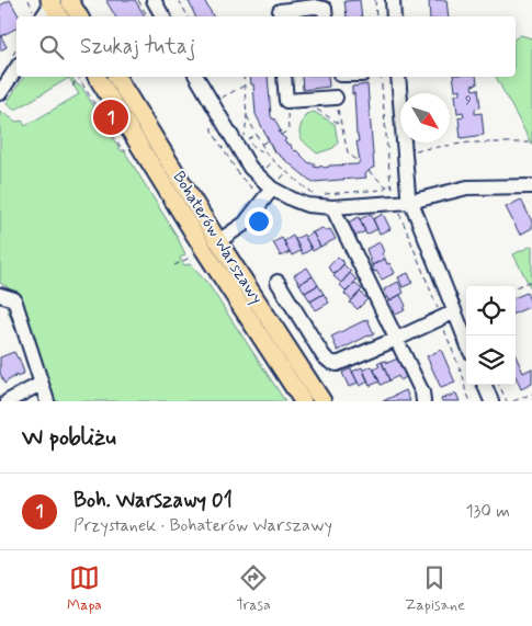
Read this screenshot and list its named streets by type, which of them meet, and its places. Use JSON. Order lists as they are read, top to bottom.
{
  "streets": {
    "main road": ["Bohaterów Warszawy"]
  },
  "house_numbers": ["9"],
  "north": "bottom right",
  "page": {
    "search": "Szukaj tutaj",
    "pins": "1",
    "heading": "W pobliżu",
    "list": [
      {
        "mark": "1",
        "name": "Boh. Warszawy 01",
        "note": "Przystanek · Bohaterów Warszawy",
        "value": "130 m"
      }
    ],
    "nav": ["Mapa", "Trasa", "Zapisane"]
  }
}
